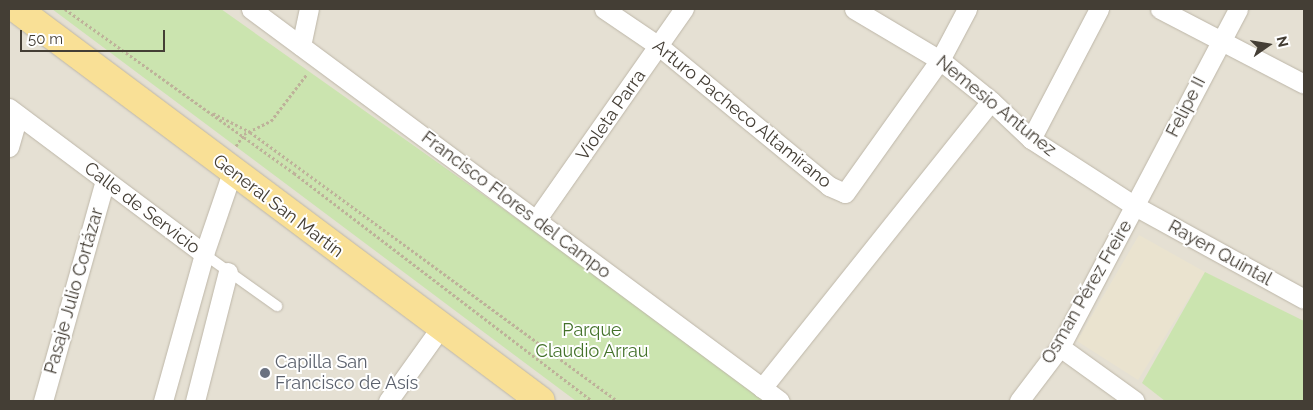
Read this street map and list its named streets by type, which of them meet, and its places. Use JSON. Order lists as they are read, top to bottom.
{
  "streets": {
    "main road": ["General San Martín"],
    "street": [
      "Nemesio Antunez",
      "Felipe II",
      "Arturo Pacheco Altamirano",
      "Violeta Parra",
      "Francisco Flores del Campo",
      "Calle de Servicio",
      "Rayen Quintal",
      "Pasaje Julio Cortázar",
      "Osman Pérez Freire"
    ]
  },
  "crossings": [
    ["Nemesio Antunez", "Felipe II"],
    ["Nemesio Antunez", "Arturo Pacheco Altamirano"],
    ["Nemesio Antunez", "Rayen Quintal"],
    ["Nemesio Antunez", "Osman Pérez Freire"],
    ["Felipe II", "Rayen Quintal"],
    ["Felipe II", "Osman Pérez Freire"],
    ["Arturo Pacheco Altamirano", "Violeta Parra"],
    ["Violeta Parra", "Francisco Flores del Campo"],
    ["Calle de Servicio", "Pasaje Julio Cortázar"],
    ["Rayen Quintal", "Osman Pérez Freire"]
  ],
  "parks": ["Parque Claudio Arrau"],
  "places": ["Capilla San Francisco de Asís"],
  "scale_bar": "50 m",
  "north": "right"
}
